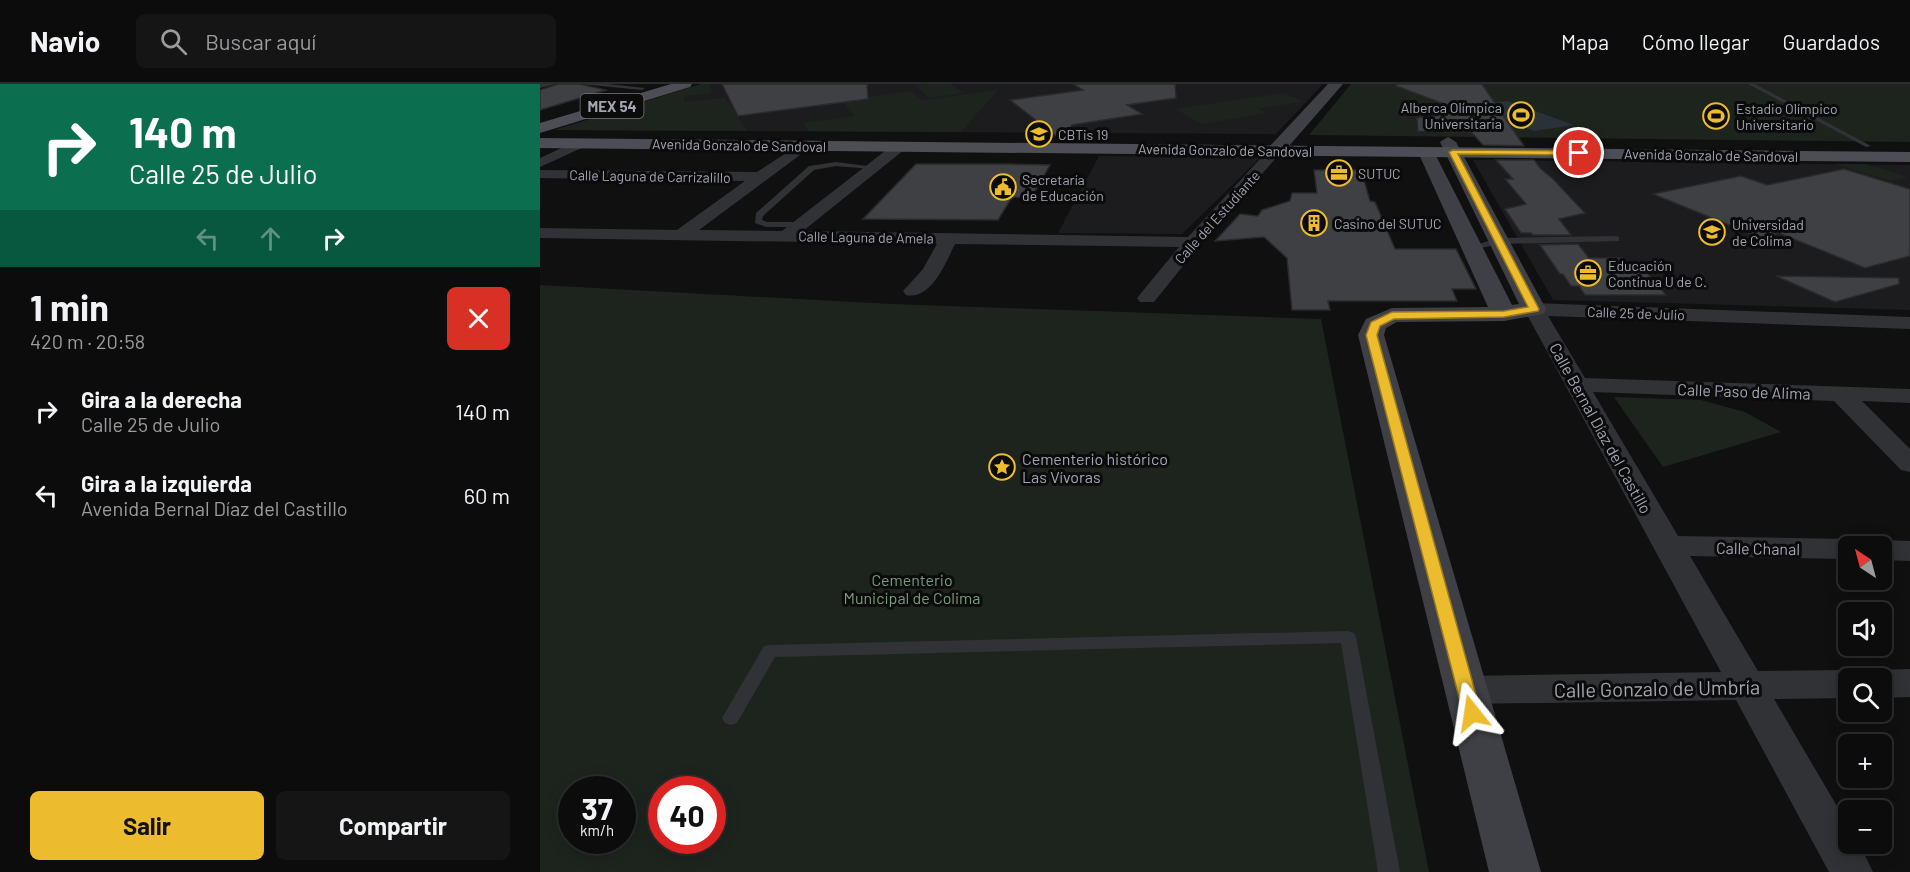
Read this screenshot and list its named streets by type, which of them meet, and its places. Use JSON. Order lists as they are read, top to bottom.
{
  "streets": {
    "main road": ["MEX 54", "Avenida Gonzalo de Sandoval"],
    "street": [
      "Calle Laguna de Carrizalillo",
      "Calle del Estudiante",
      "Calle Laguna de Amela",
      "Calle 25 de Julio",
      "Calle Paso de Alima",
      "Calle Bernal Díaz del Castillo",
      "Calle Chanal",
      "Calle Gonzalo de Umbría"
    ]
  },
  "crossings": [
    ["Avenida Gonzalo de Sandoval", "Calle del Estudiante"],
    ["Calle del Estudiante", "Calle Laguna de Amela"],
    ["Calle 25 de Julio", "Calle Bernal Díaz del Castillo"],
    ["Calle 25 de Julio", "Calle Gonzalo de Umbría"],
    ["Calle Paso de Alima", "Calle Bernal Díaz del Castillo"],
    ["Calle Bernal Díaz del Castillo", "Calle Chanal"],
    ["Calle Bernal Díaz del Castillo", "Calle Gonzalo de Umbría"]
  ],
  "parks": ["Cementerio Municipal de Colima"],
  "places": {
    "sports": ["Alberca Olímpica Universitaria", "Estadio Olímpico Universitario"],
    "school or university": ["CBTis 19", "Universidad de Colima"],
    "office": ["SUTUC", "Educación Contínua U de C."],
    "public building": ["Secretaría de Educación"],
    "building": ["Casino del SUTUC"],
    "place": ["Cementerio histórico Las Vívoras"]
  },
  "north": "top left",
  "page": {
    "header": "Navio",
    "search": "Buscar aquí",
    "nav": ["Mapa", "Cómo llegar", "Guardados"],
    "turn": ["140 m", "Calle 25 de Julio"],
    "heading": ["1 min", "420 m · 20:58"],
    "list": [
      {
        "name": "Gira a la derecha",
        "note": "Calle 25 de Julio",
        "value": "140 m"
      },
      {
        "name": "Gira a la izquierda",
        "note": "Avenida Bernal Díaz del Castillo",
        "value": "60 m"
      }
    ],
    "map_buttons": ["+", "−"],
    "speed": "37 km/h",
    "limit": "40",
    "buttons": ["Salir", "Compartir"]
  }
}
